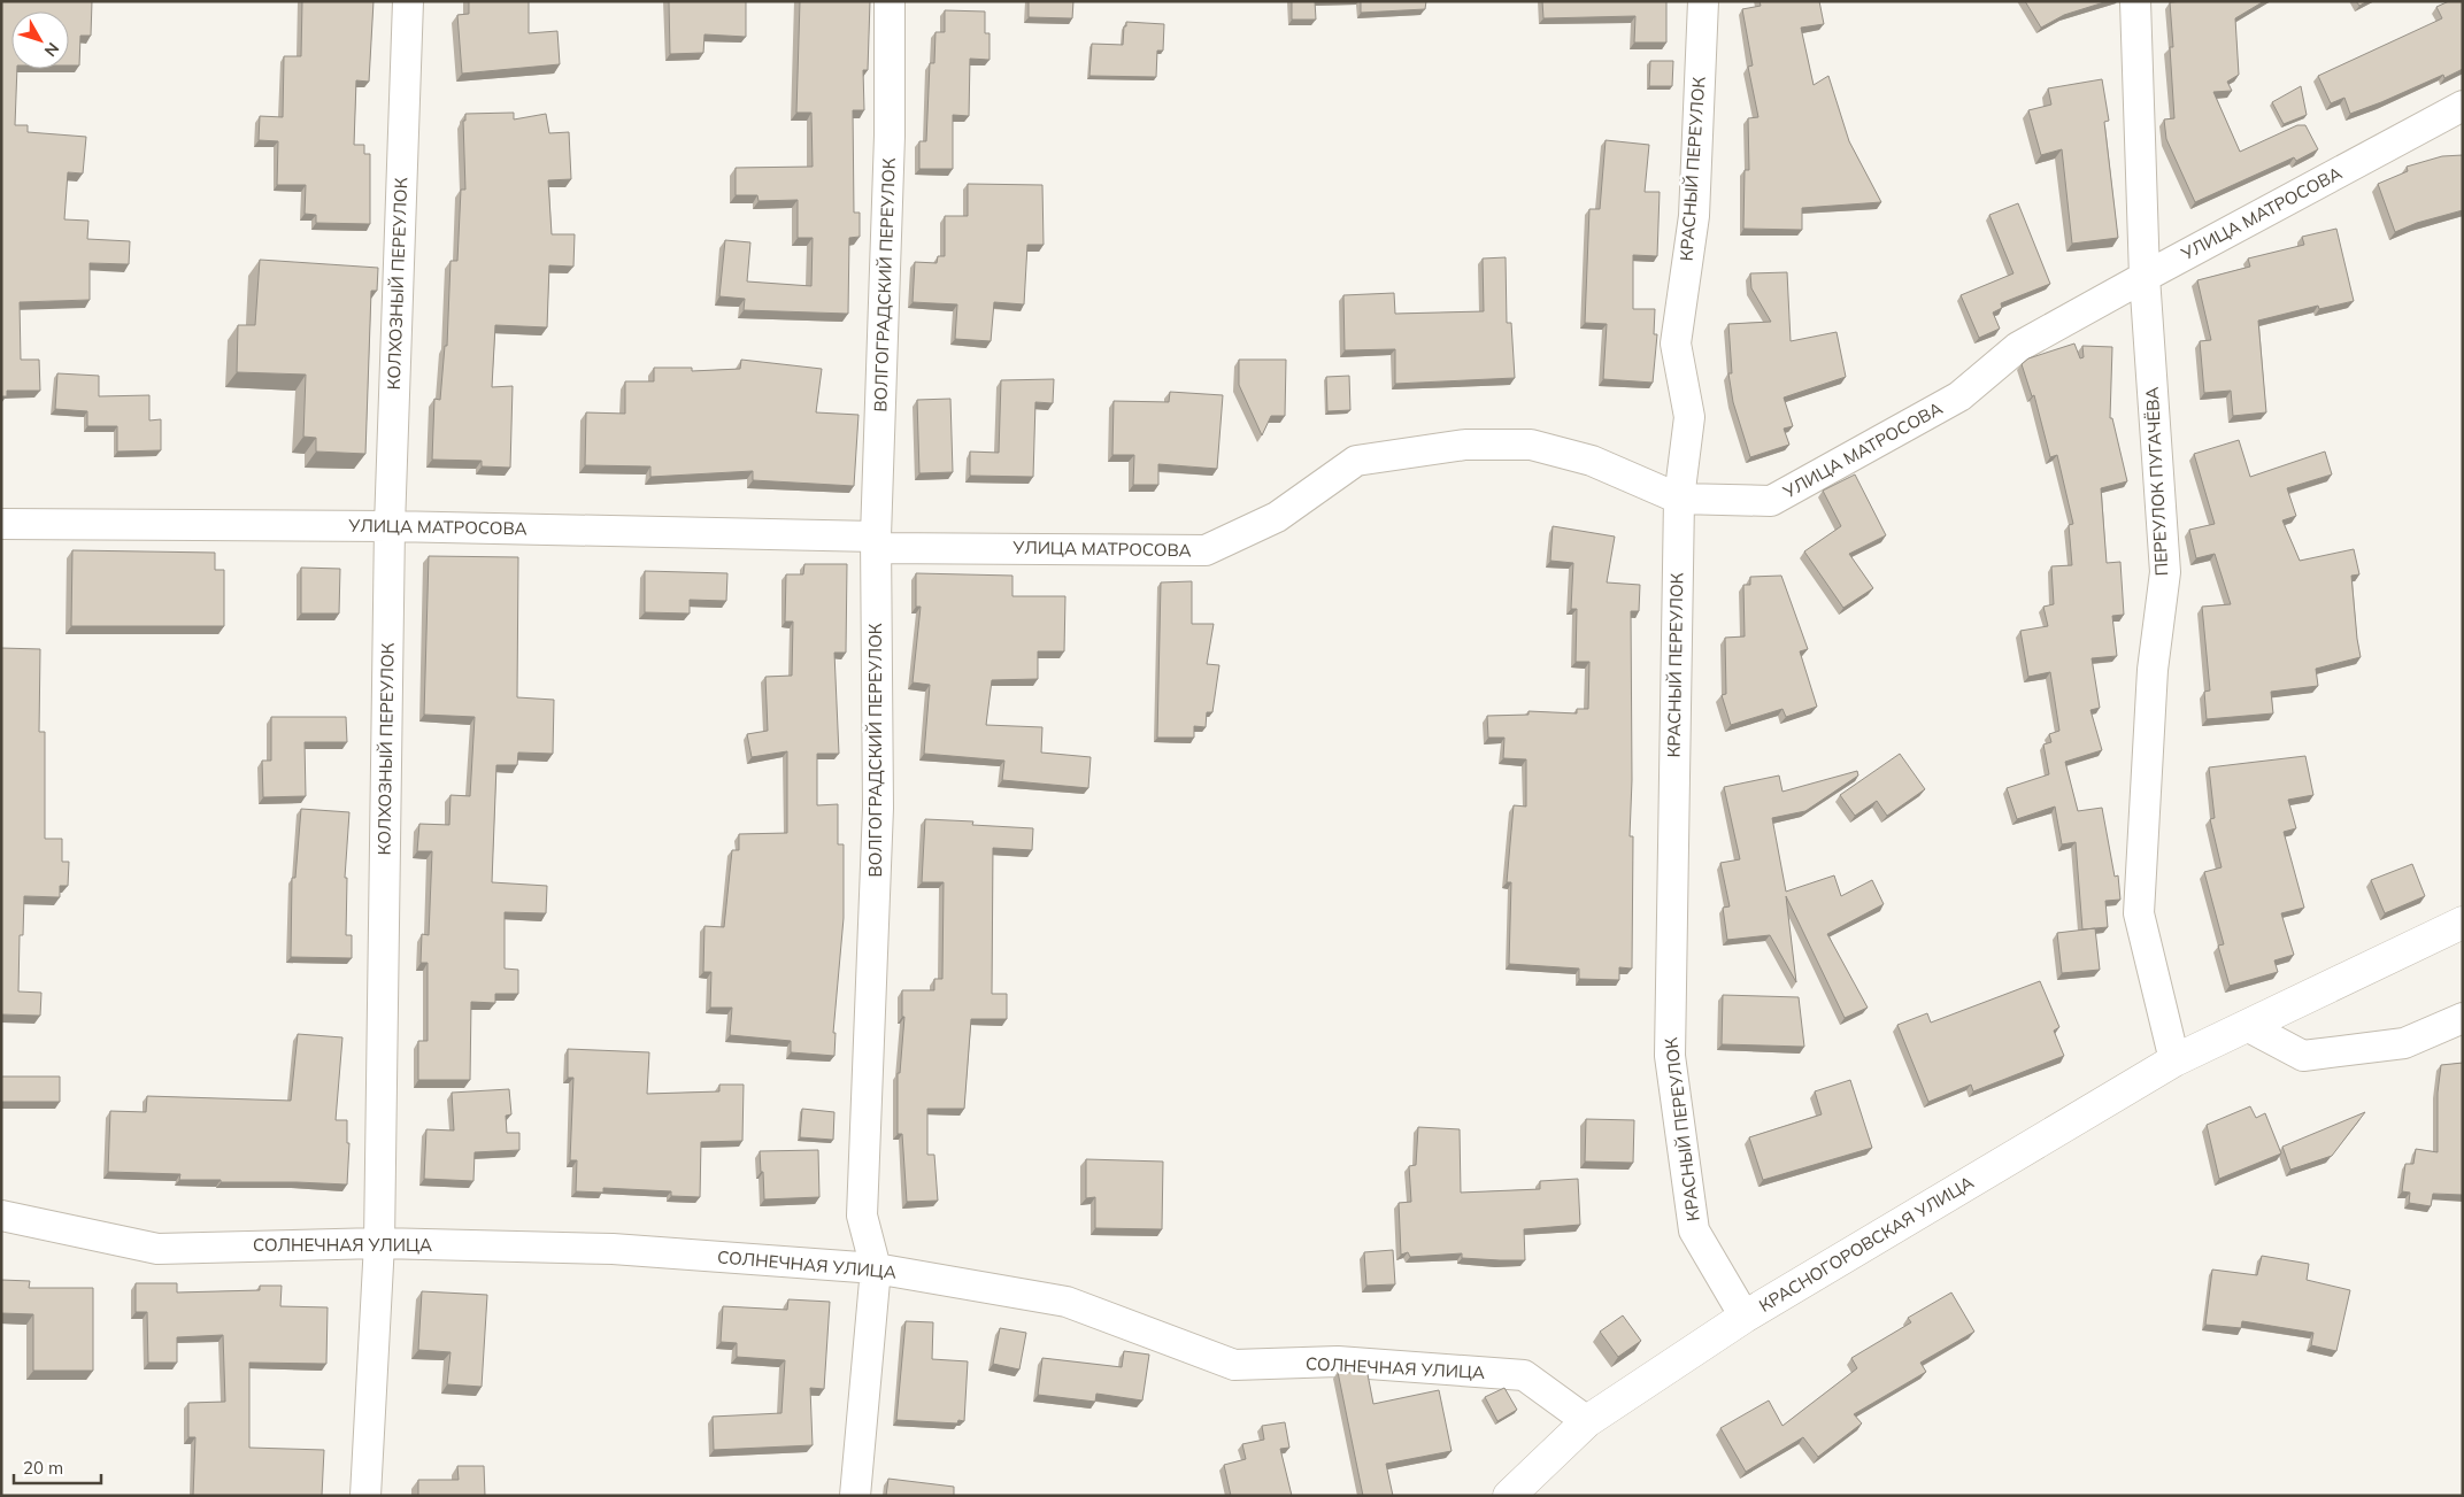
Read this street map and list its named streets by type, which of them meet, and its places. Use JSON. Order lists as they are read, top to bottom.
{
  "streets": {
    "street": [
      "КРАСНЫЙ ПЕРЕУЛОК",
      "УЛИЦА МАТРОСОВА",
      "КОЛХОЗНЫЙ ПЕРЕУЛОК",
      "ВОЛГОГРАДСКИЙ ПЕРЕУЛОК",
      "ПЕРЕУЛОК ПУГАЧЁВА",
      "КРАСНОГОРОВСКАЯ УЛИЦА",
      "СОЛНЕЧНАЯ УЛИЦА"
    ]
  },
  "crossings": [
    ["КРАСНЫЙ ПЕРЕУЛОК", "УЛИЦА МАТРОСОВА"],
    ["КРАСНЫЙ ПЕРЕУЛОК", "КРАСНОГОРОВСКАЯ УЛИЦА"],
    ["УЛИЦА МАТРОСОВА", "КОЛХОЗНЫЙ ПЕРЕУЛОК"],
    ["УЛИЦА МАТРОСОВА", "ВОЛГОГРАДСКИЙ ПЕРЕУЛОК"],
    ["УЛИЦА МАТРОСОВА", "ПЕРЕУЛОК ПУГАЧЁВА"],
    ["КОЛХОЗНЫЙ ПЕРЕУЛОК", "СОЛНЕЧНАЯ УЛИЦА"],
    ["ВОЛГОГРАДСКИЙ ПЕРЕУЛОК", "СОЛНЕЧНАЯ УЛИЦА"],
    ["ПЕРЕУЛОК ПУГАЧЁВА", "КРАСНОГОРОВСКАЯ УЛИЦА"],
    ["КРАСНОГОРОВСКАЯ УЛИЦА", "СОЛНЕЧНАЯ УЛИЦА"]
  ],
  "scale_bar": "20 m",
  "north": "bottom right"
}
